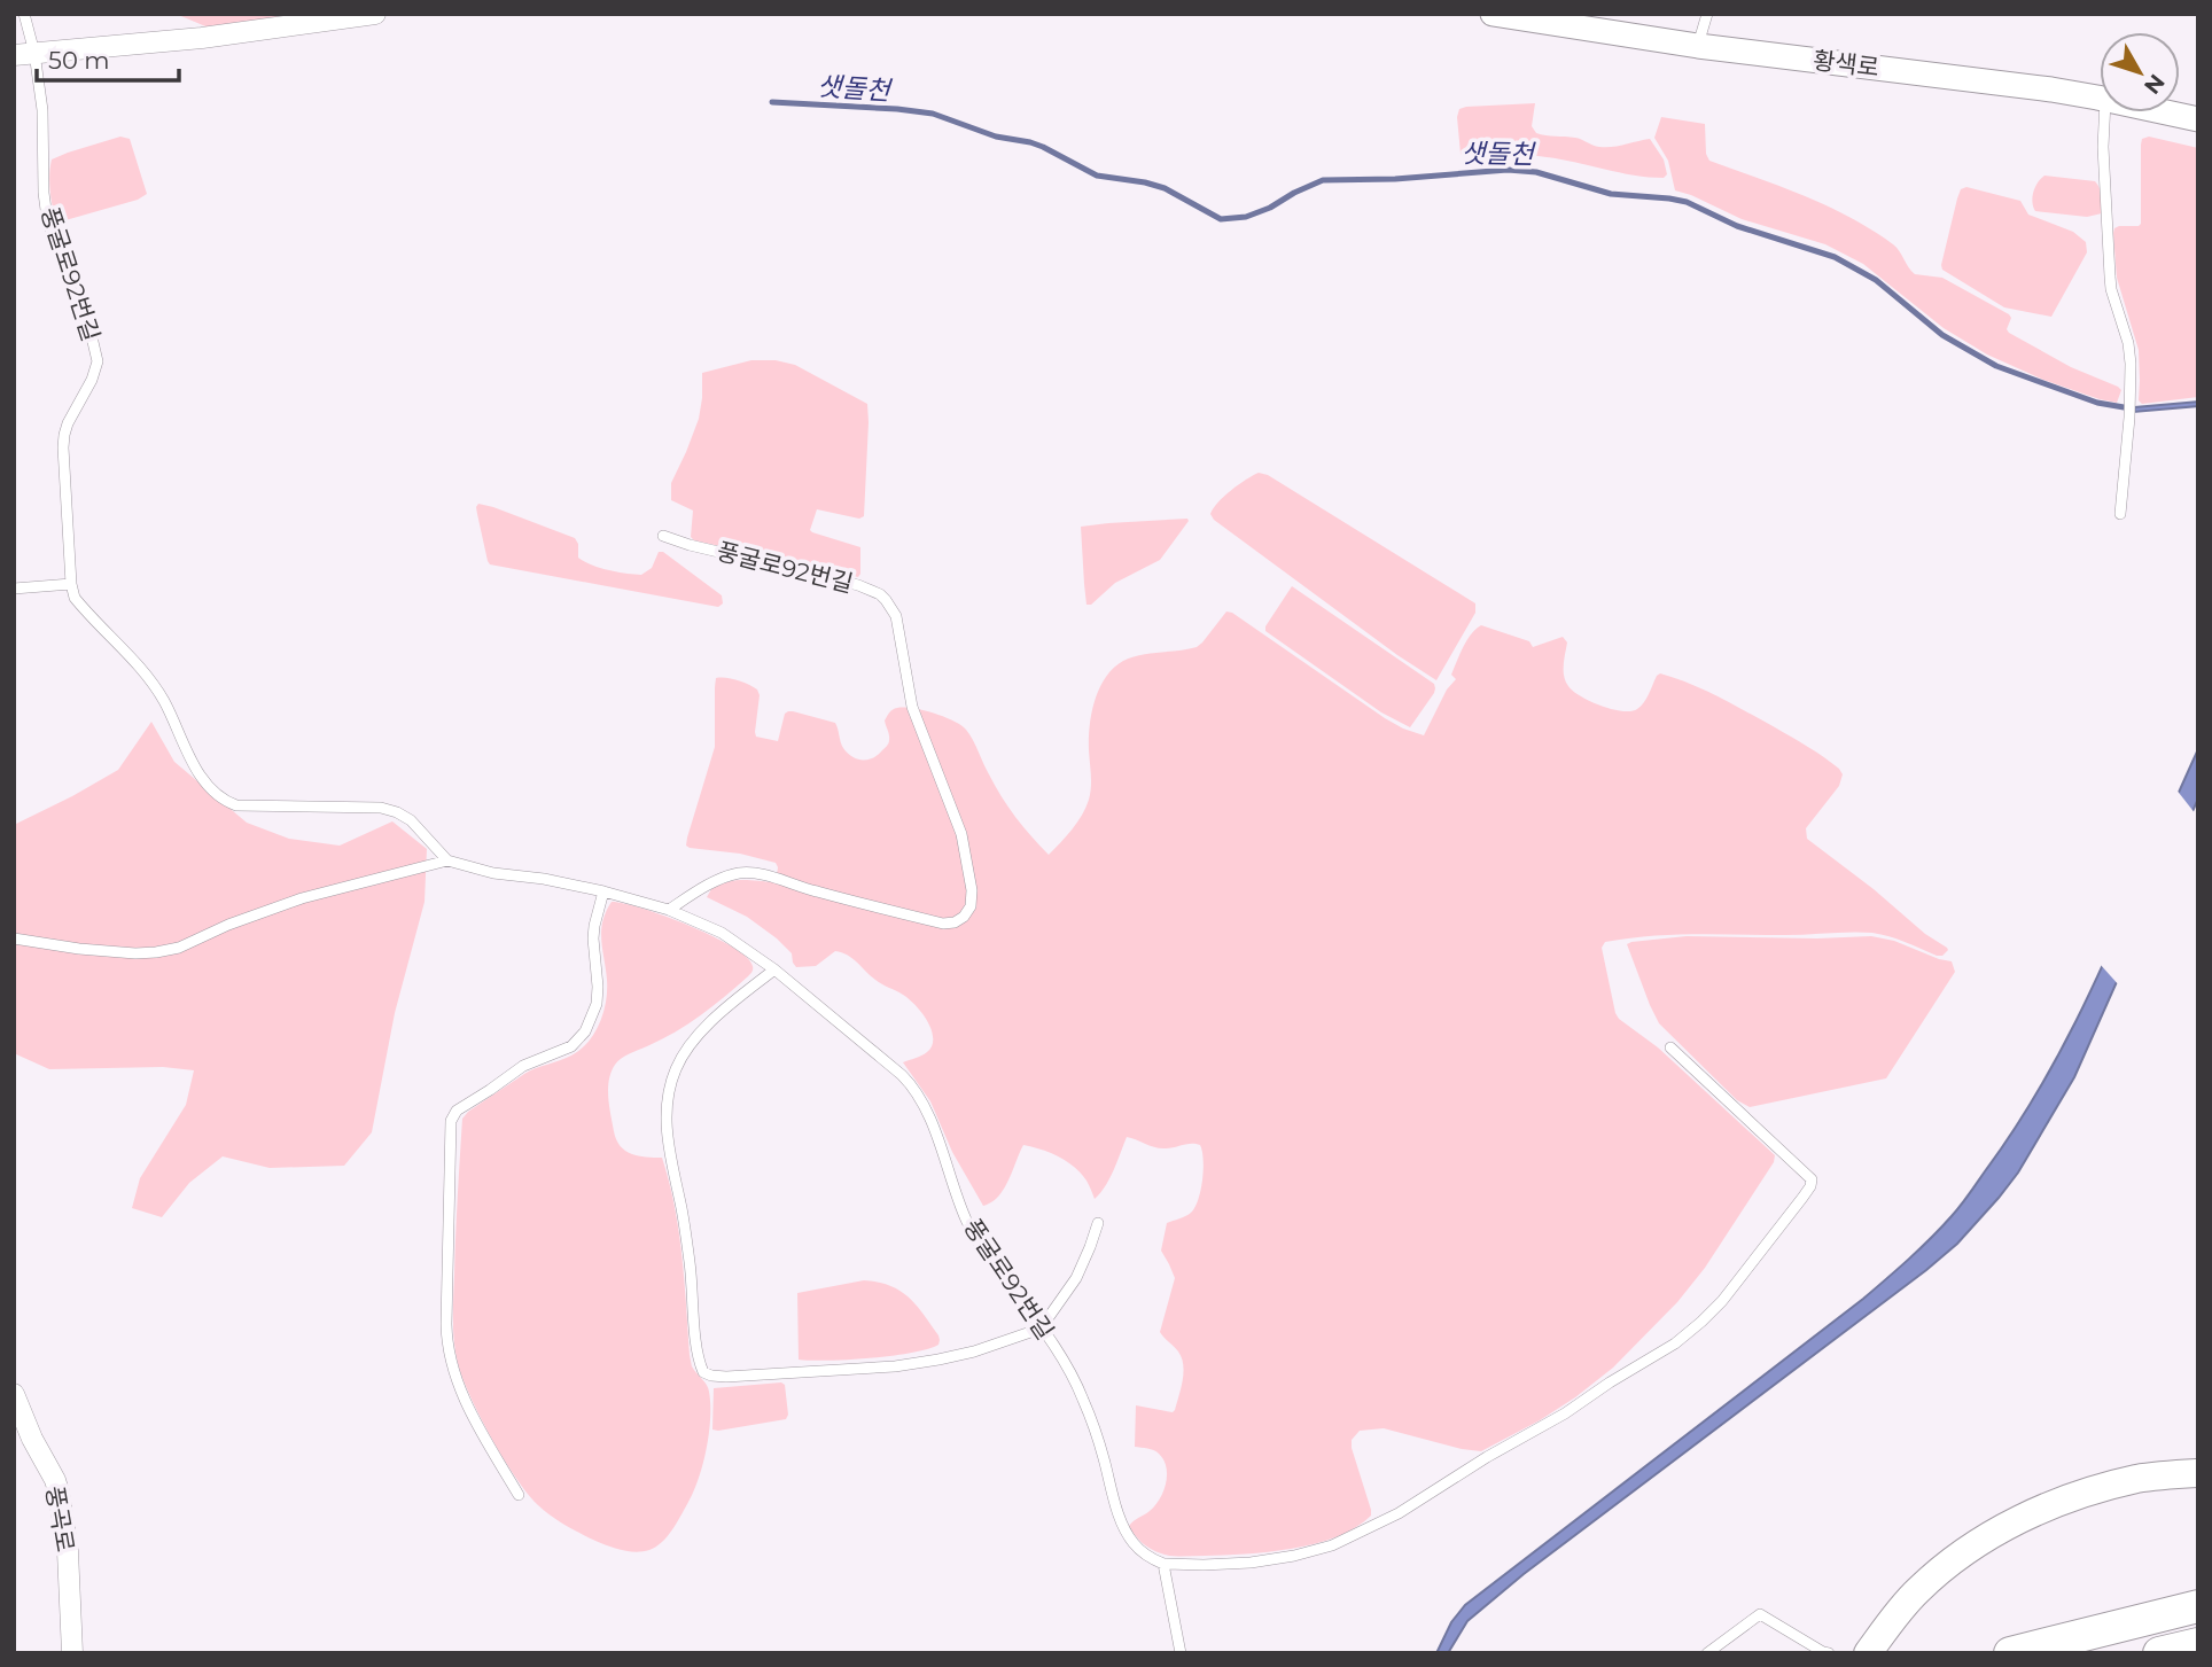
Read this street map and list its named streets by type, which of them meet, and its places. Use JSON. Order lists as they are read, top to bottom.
{
  "streets": {
    "street": ["황색로", "풍곡로"],
    "lane": ["풍굴로92번길"]
  },
  "water": ["샛돌천"],
  "scale_bar": "50 m",
  "north": "bottom right"
}
